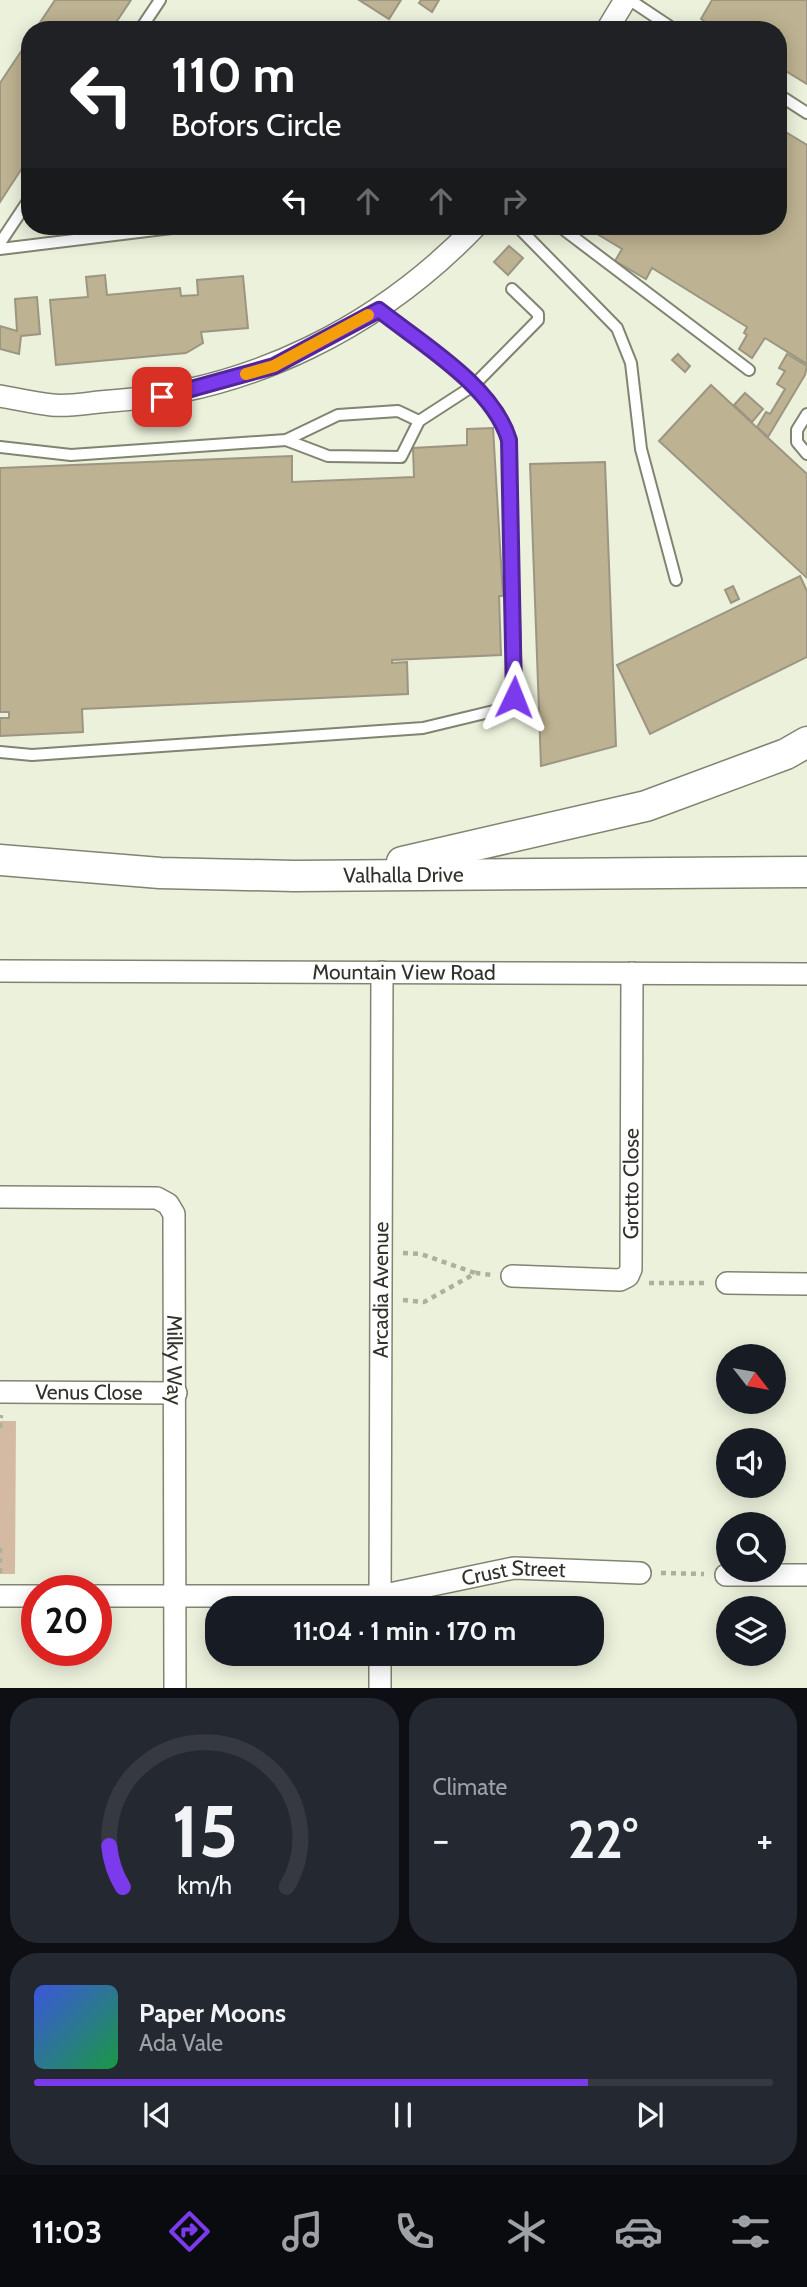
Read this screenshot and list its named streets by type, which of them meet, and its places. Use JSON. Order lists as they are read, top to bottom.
{
  "streets": {
    "main road": ["Valhalla Drive"],
    "street": [
      "Mountain View Road",
      "Grotto Close",
      "Arcadia Avenue",
      "Milky Way",
      "Venus Close",
      "Crust Street"
    ]
  },
  "crossings": [
    ["Mountain View Road", "Grotto Close"],
    ["Mountain View Road", "Arcadia Avenue"],
    ["Milky Way", "Venus Close"],
    ["Milky Way", "Crust Street"]
  ],
  "north": "bottom right",
  "page": {
    "turn": ["110 m", "Bofors Circle"],
    "limit": "20",
    "trip": "11:04 · 1 min · 170 m",
    "tile": "Climate",
    "heat": ["−", "22°", "+"],
    "song": ["Paper Moons", "Ada Vale"],
    "tabs": "11:03",
    "gauge": ["15", "km/h"]
  }
}
